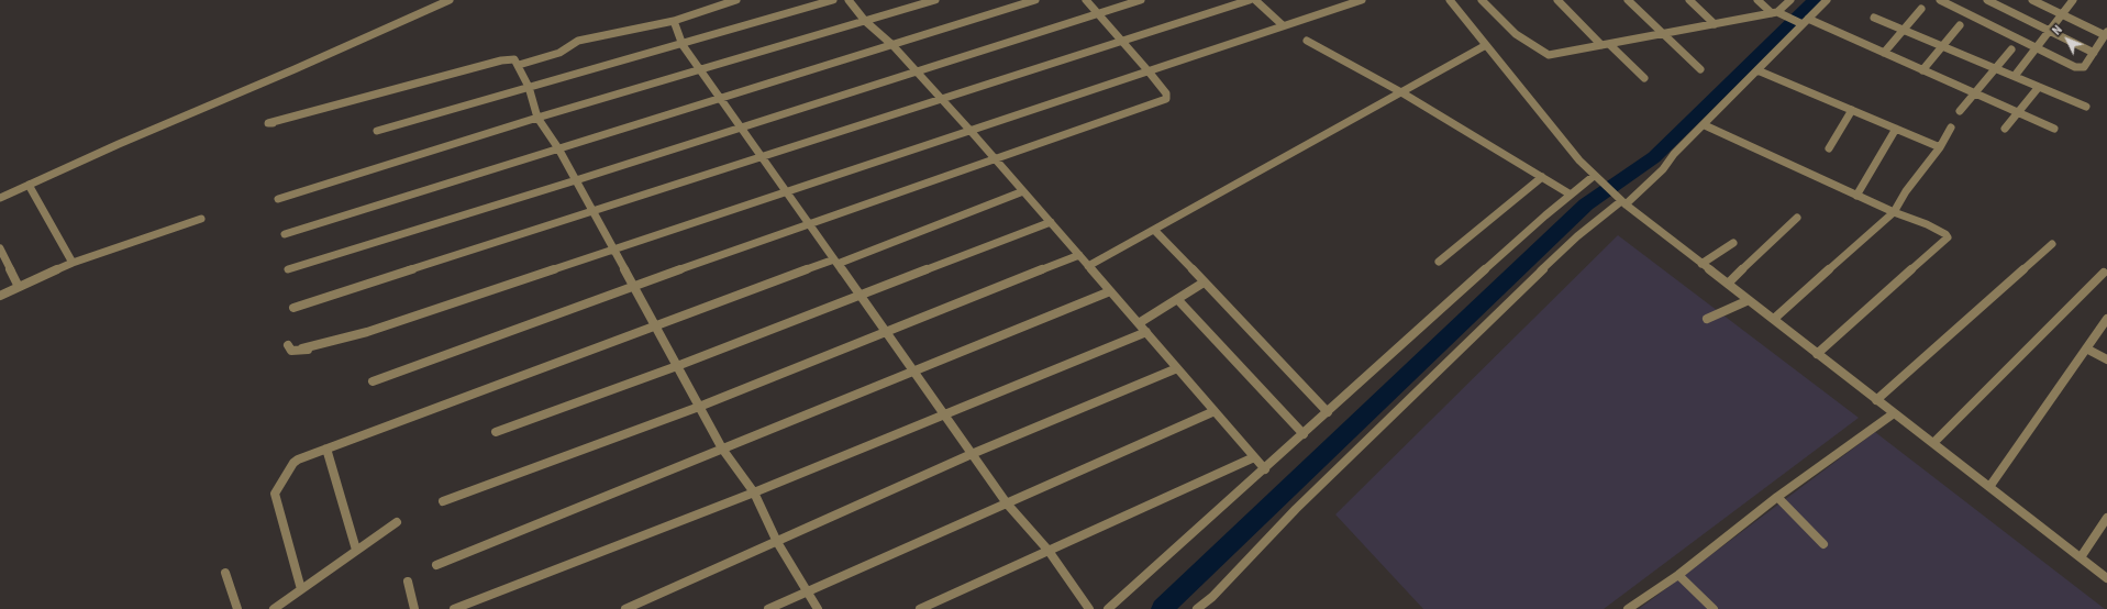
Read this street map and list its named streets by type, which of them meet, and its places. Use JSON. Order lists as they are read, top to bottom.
{
  "north": "top left"
}
